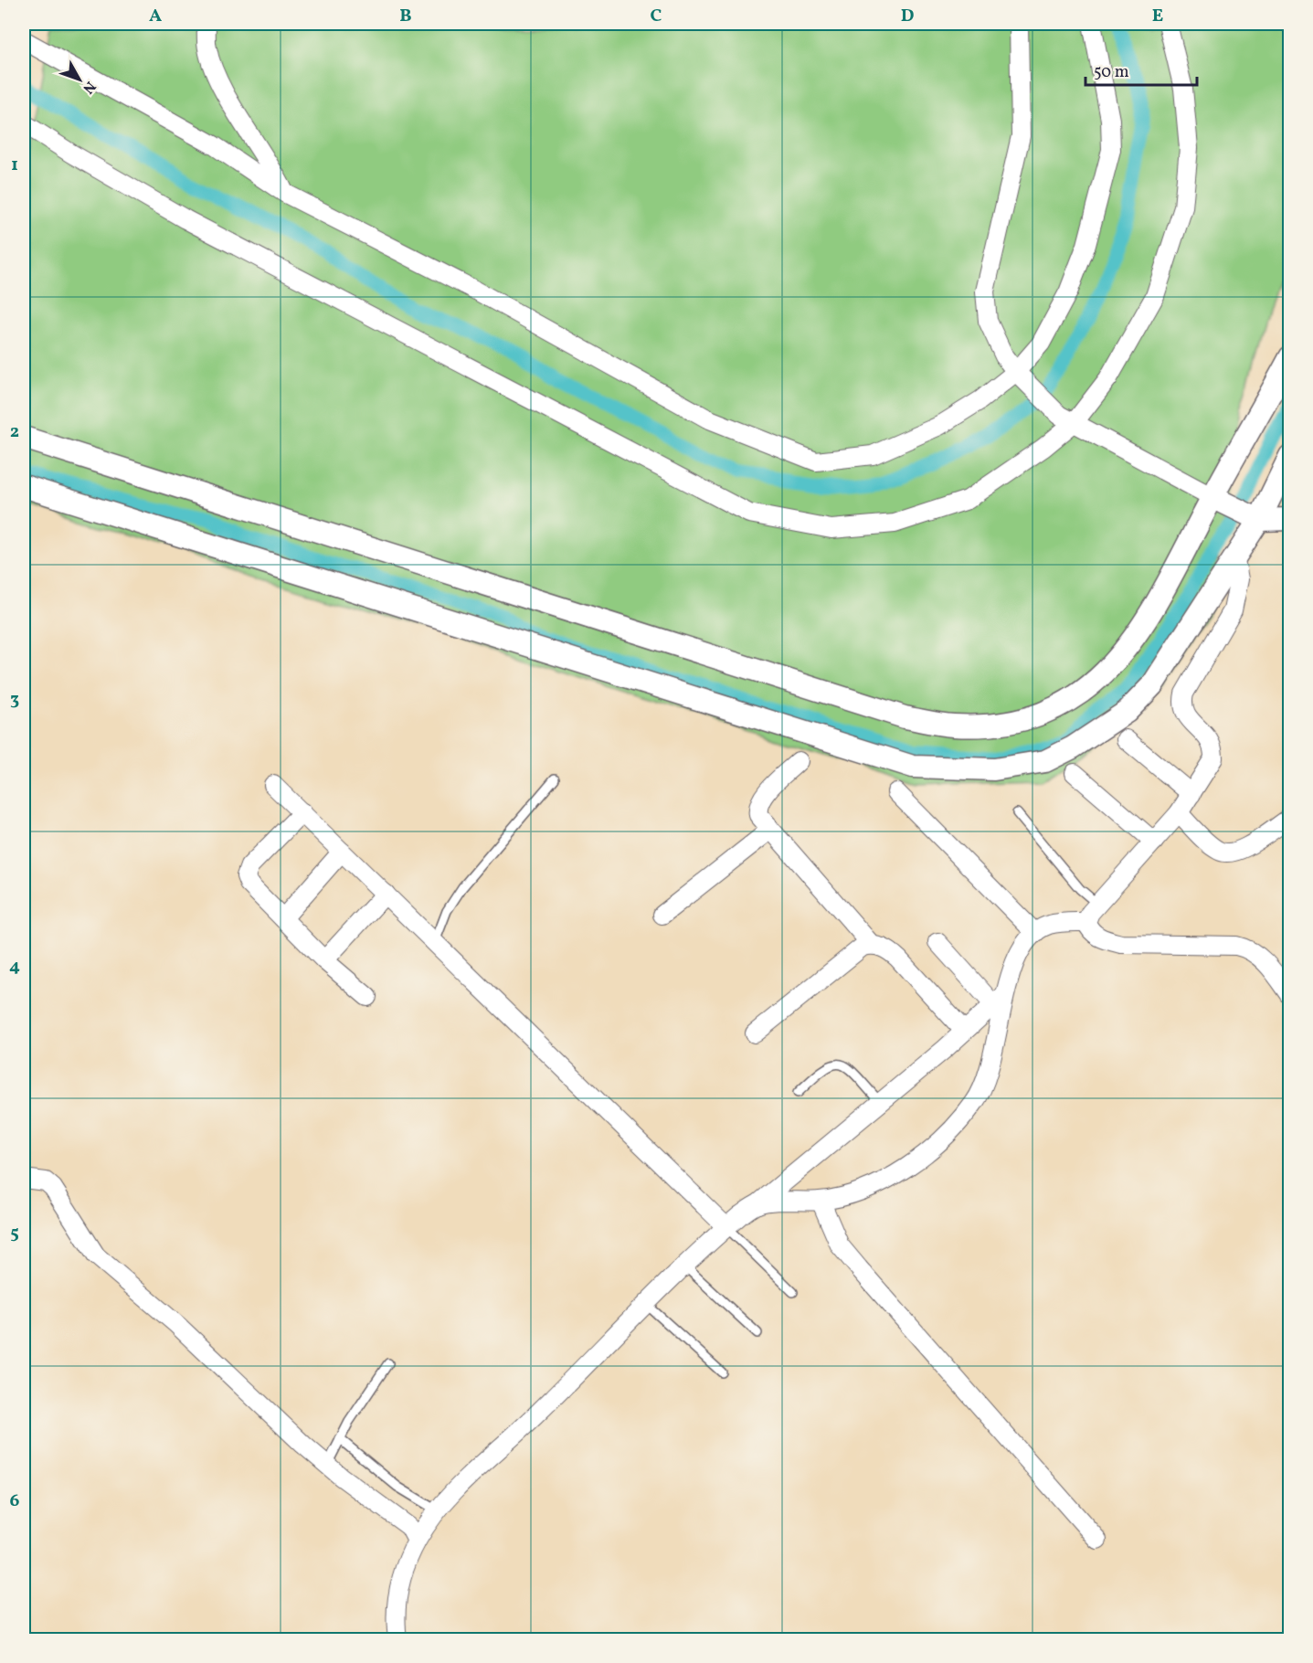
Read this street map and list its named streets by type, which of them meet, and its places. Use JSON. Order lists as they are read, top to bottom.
{
  "scale_bar": "50 m",
  "north": "bottom right",
  "grid": {
    "columns": [
      "A",
      "B",
      "C",
      "D",
      "E"
    ],
    "rows": [
      "1",
      "2",
      "3",
      "4",
      "5",
      "6"
    ]
  }
}
